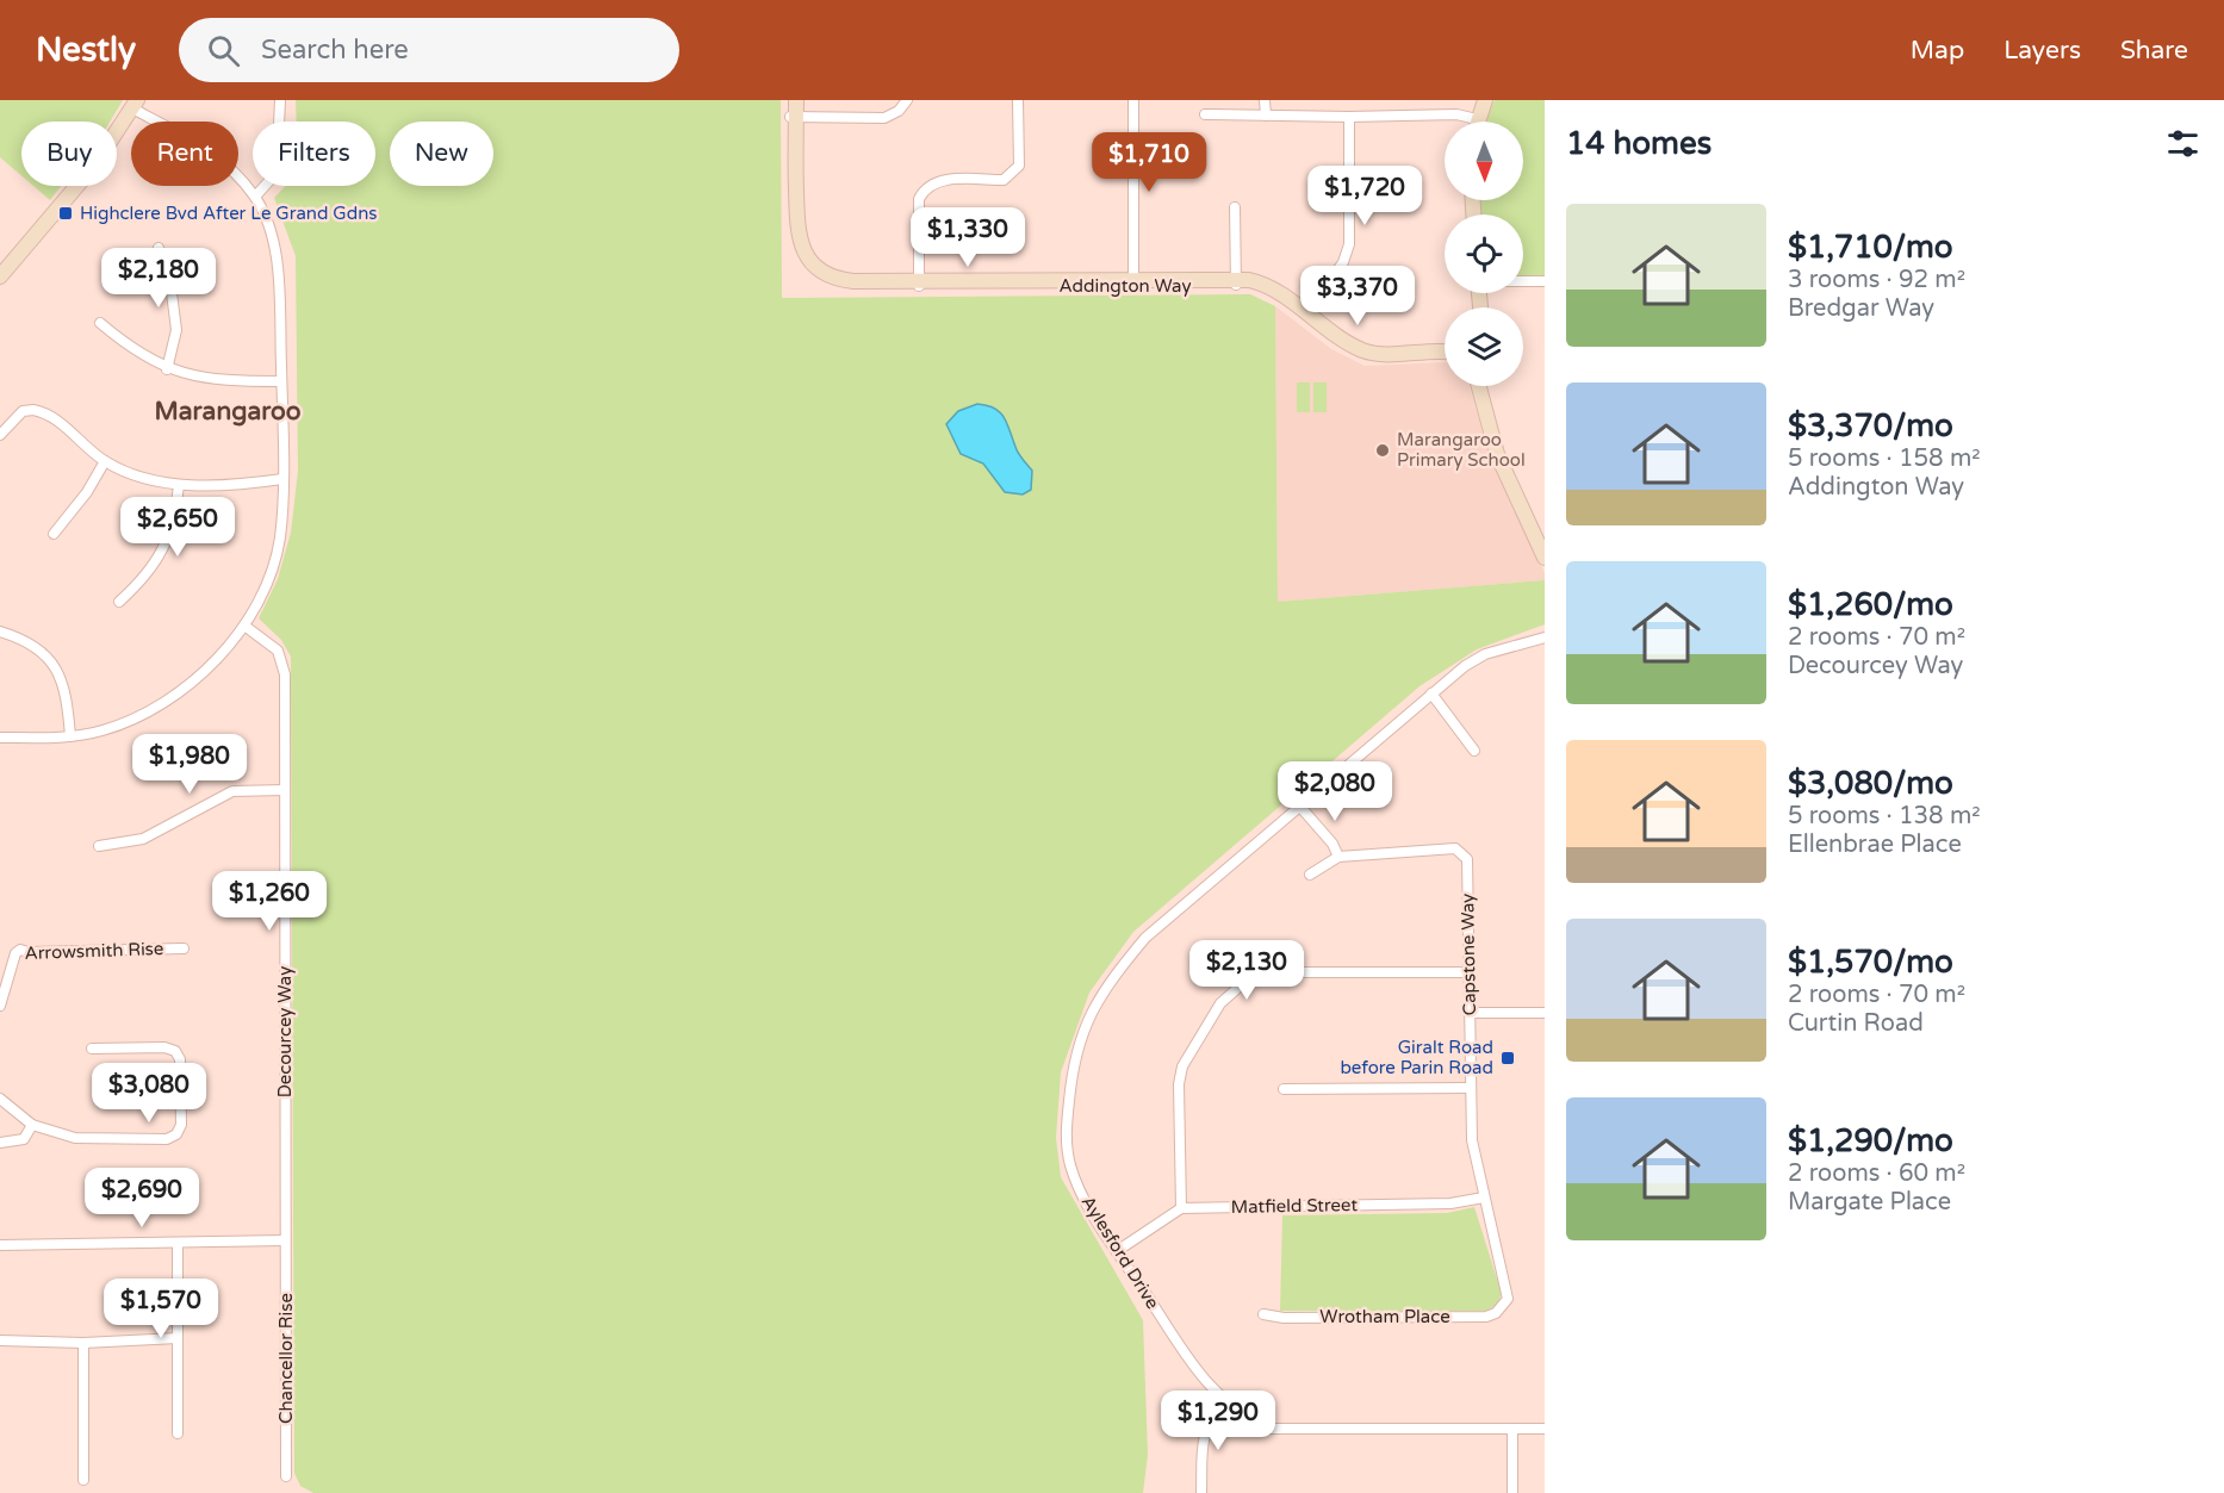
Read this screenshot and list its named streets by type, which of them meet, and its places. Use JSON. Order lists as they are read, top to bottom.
{
  "streets": {
    "street": [
      "Addington Way",
      "Arrowsmith Rise",
      "Capstone Way",
      "Decourcey Way",
      "Matfield Street",
      "Aylesford Drive",
      "Wrotham Place",
      "Chancellor Rise"
    ]
  },
  "crossings": [
    ["Capstone Way", "Matfield Street"],
    ["Capstone Way", "Wrotham Place"],
    ["Decourcey Way", "Chancellor Rise"]
  ],
  "districts": ["Marangaroo"],
  "places": {
    "transit": ["Highclere Bvd After Le Grand Gdns", "Giralt Road before Parin Road"],
    "other": ["Marangaroo Primary School"]
  },
  "north": "bottom",
  "page": {
    "header": "Nestly",
    "search": "Search here",
    "nav": ["Map", "Layers", "Share"],
    "heading": "14 homes",
    "chip": [
      "Buy",
      "Rent",
      "Filters",
      "New"
    ],
    "price": [
      "$1,710",
      "$1,720",
      "$1,330",
      "$2,180",
      "$3,370",
      "$2,650",
      "$1,980",
      "$2,080",
      "$1,260",
      "$2,130",
      "$3,080",
      "$2,690",
      "$1,570",
      "$1,290"
    ],
    "list": [
      {
        "name": "$1,710/mo",
        "note": "3 rooms · 92 m² · Bredgar Way"
      },
      {
        "name": "$3,370/mo",
        "note": "5 rooms · 158 m² · Addington Way"
      },
      {
        "name": "$1,260/mo",
        "note": "2 rooms · 70 m² · Decourcey Way"
      },
      {
        "name": "$3,080/mo",
        "note": "5 rooms · 138 m² · Ellenbrae Place"
      },
      {
        "name": "$1,570/mo",
        "note": "2 rooms · 70 m² · Curtin Road"
      },
      {
        "name": "$1,290/mo",
        "note": "2 rooms · 60 m² · Margate Place"
      }
    ]
  }
}
